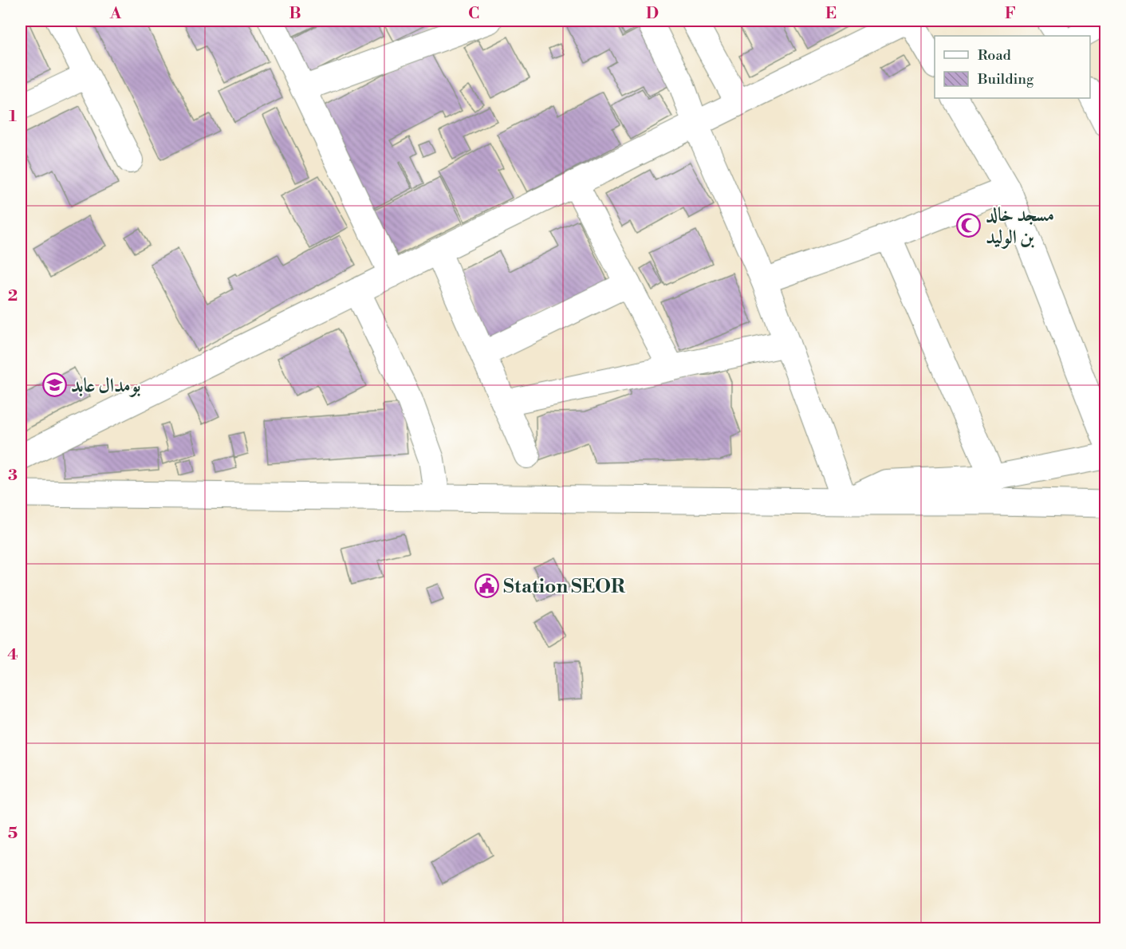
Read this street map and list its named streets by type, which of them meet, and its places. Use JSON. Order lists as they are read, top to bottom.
{
  "places": {
    "mosque": ["مسجد خالد بن الوليد"],
    "school or university": ["بومدال عابد"],
    "public building": ["Station SEOR"]
  },
  "legend": ["Road", "Building"],
  "grid": {
    "columns": [
      "A",
      "B",
      "C",
      "D",
      "E",
      "F"
    ],
    "rows": [
      "1",
      "2",
      "3",
      "4",
      "5"
    ]
  }
}
